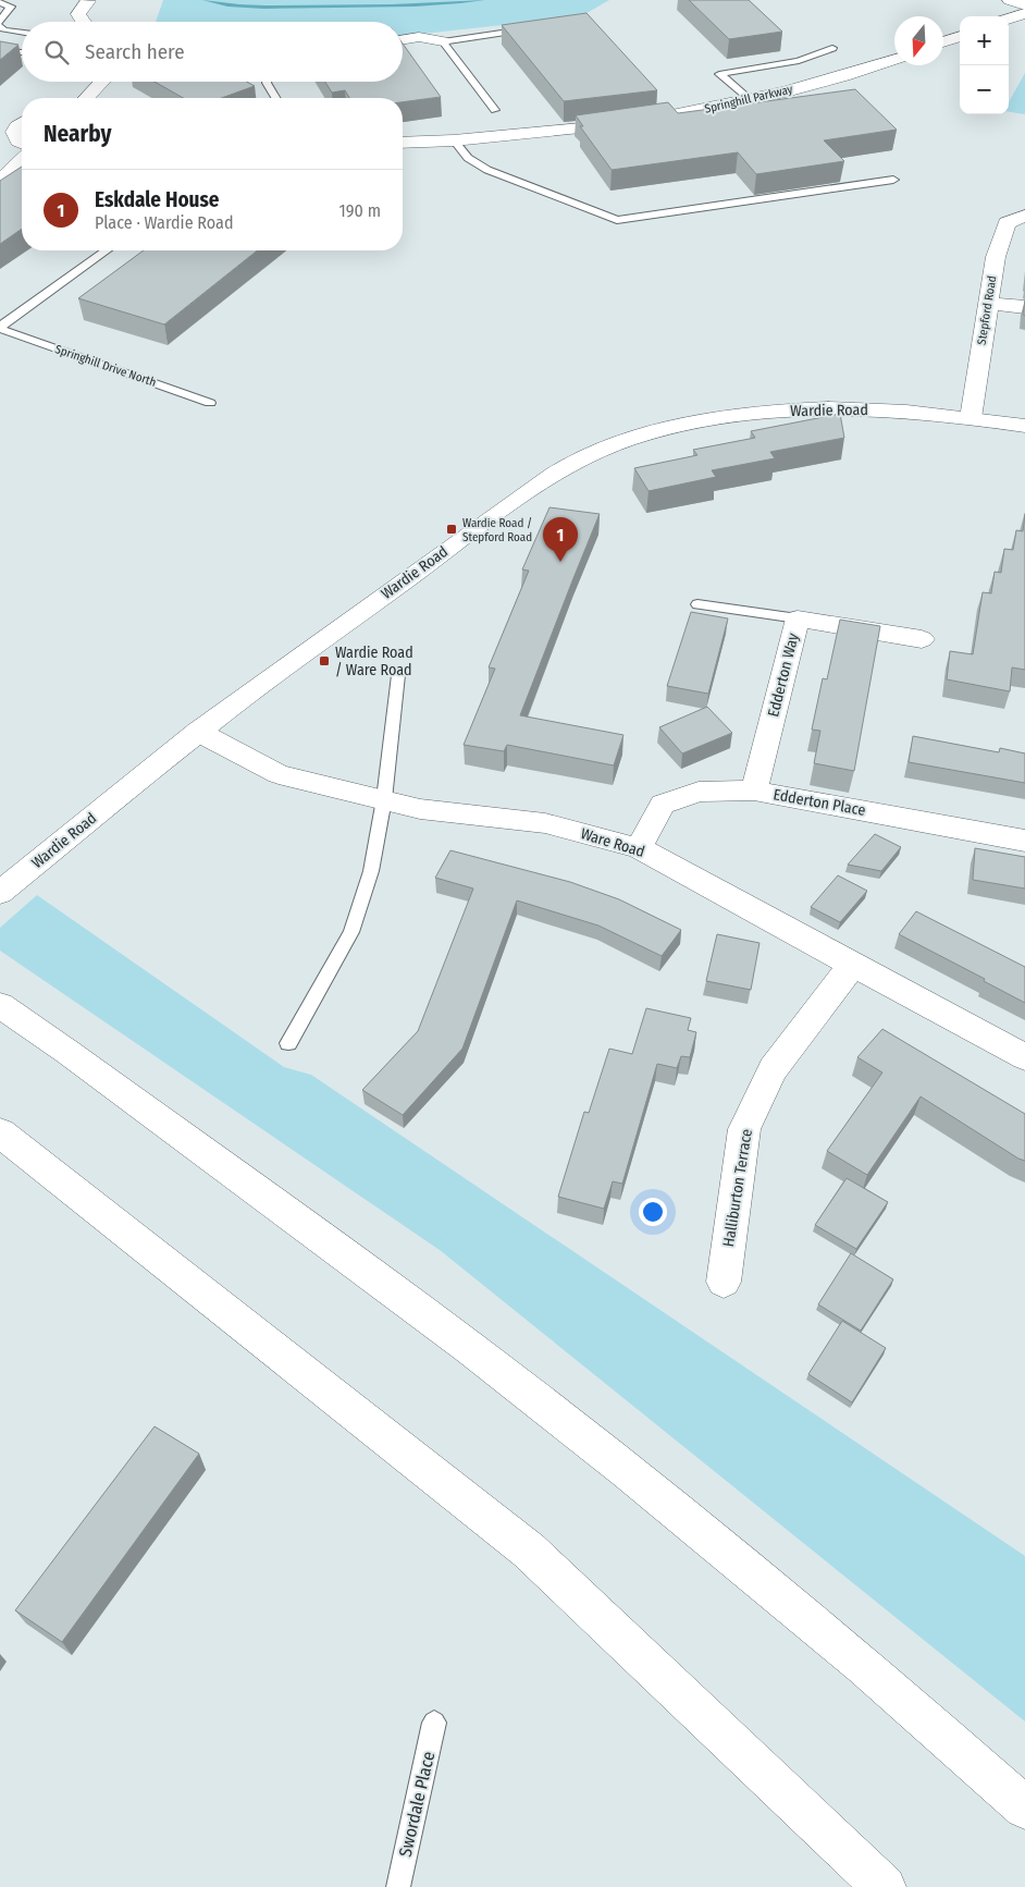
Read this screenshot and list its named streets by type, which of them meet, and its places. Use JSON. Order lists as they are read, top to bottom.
{
  "streets": {
    "main road": [
      "Springhill Parkway",
      "Stepford Road",
      "Wardie Road",
      "Edderton Way",
      "Edderton Place",
      "Ware Road",
      "Halliburton Terrace"
    ],
    "lane": ["Springhill Drive North", "Swordale Place"]
  },
  "crossings": [
    ["Stepford Road", "Wardie Road"],
    ["Wardie Road", "Ware Road"],
    ["Edderton Way", "Edderton Place"],
    ["Edderton Place", "Ware Road"],
    ["Ware Road", "Halliburton Terrace"]
  ],
  "places": {
    "transit": ["Wardie Road / Stepford Road", "Wardie Road / Ware Road"]
  },
  "north": "bottom",
  "page": {
    "map_buttons": ["+", "−"],
    "search": "Search here",
    "heading": "Nearby",
    "list": [
      {
        "mark": "1",
        "name": "Eskdale House",
        "note": "Place · Wardie Road",
        "value": "190 m"
      }
    ],
    "pins": "1"
  }
}
